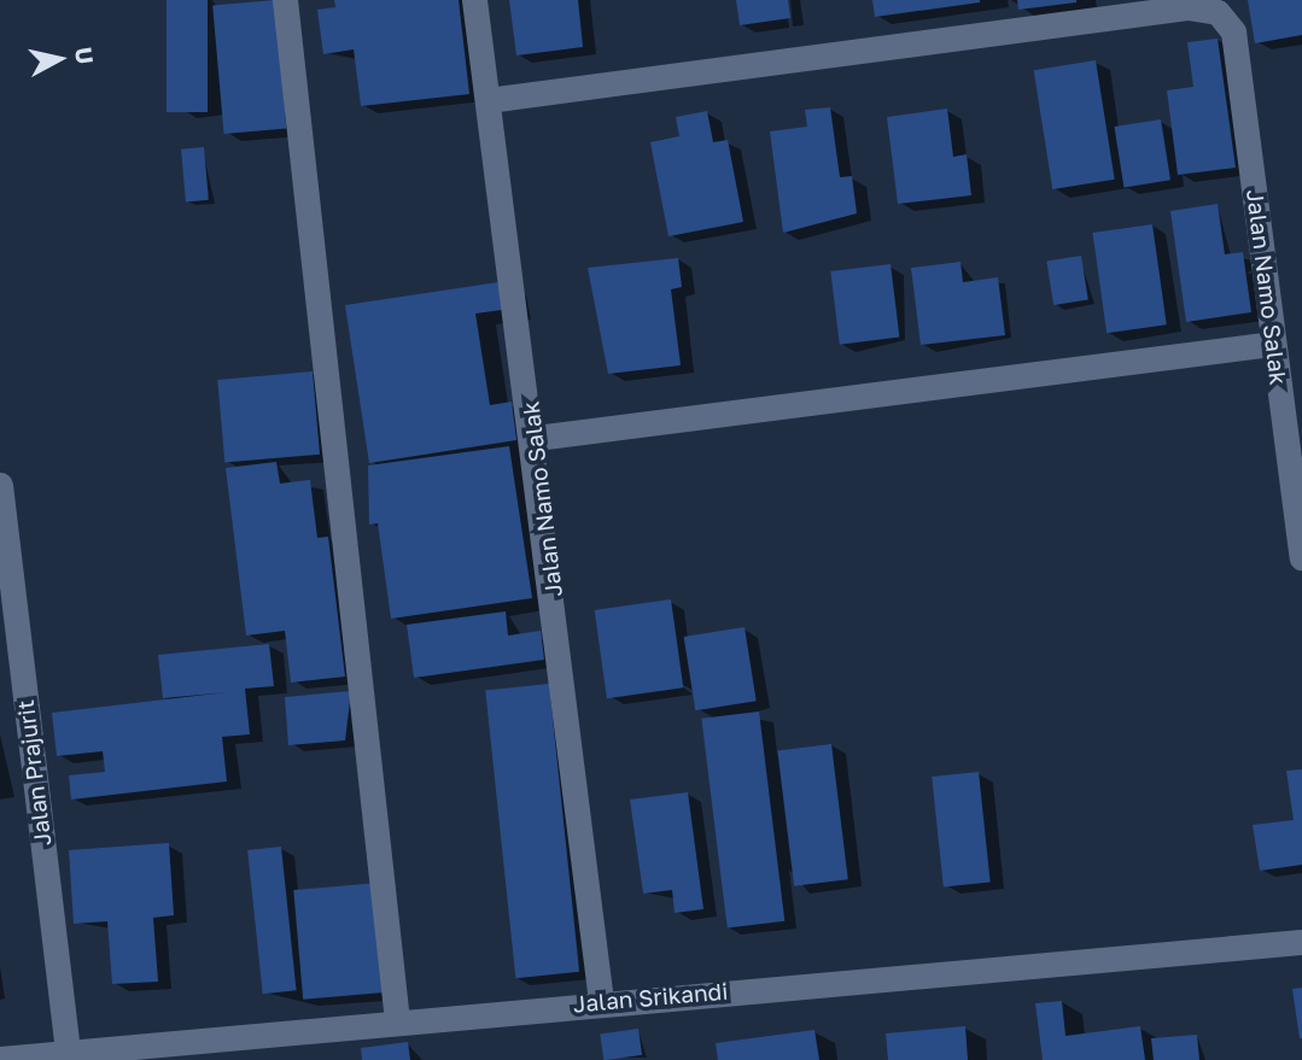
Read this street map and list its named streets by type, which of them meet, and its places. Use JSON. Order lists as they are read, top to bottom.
{
  "streets": {
    "street": ["Jalan Namo Salak", "Jalan Prajurit", "Jalan Srikandi"]
  },
  "crossings": [
    ["Jalan Namo Salak", "Jalan Srikandi"],
    ["Jalan Prajurit", "Jalan Srikandi"]
  ],
  "north": "right"
}
